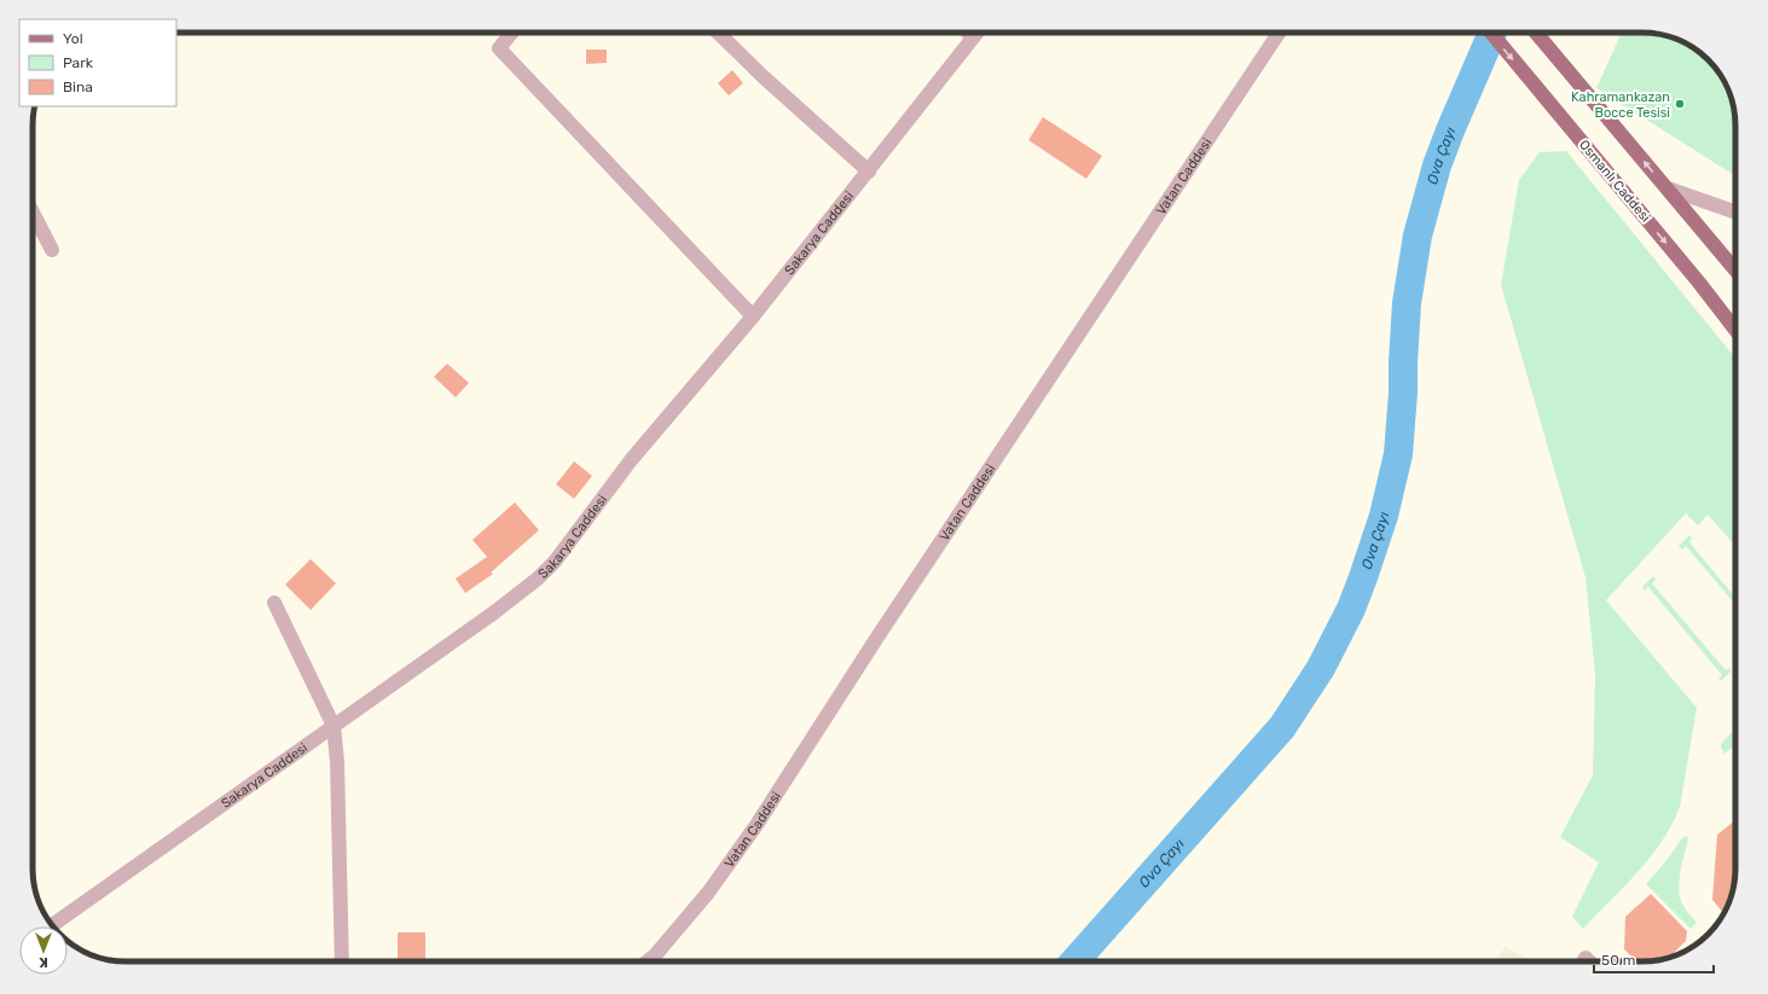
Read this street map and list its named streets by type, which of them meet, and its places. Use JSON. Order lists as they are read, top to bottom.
{
  "streets": {
    "main road": ["Osmanlı Caddesi"],
    "street": ["Vatan Caddesi", "Sakarya Caddesi"]
  },
  "water": ["Ova Çayı"],
  "places": ["Kahramankazan Bocce Tesisi"],
  "legend": ["Yol", "Park", "Bina"],
  "scale_bar": "50 m",
  "north": "bottom"
}
